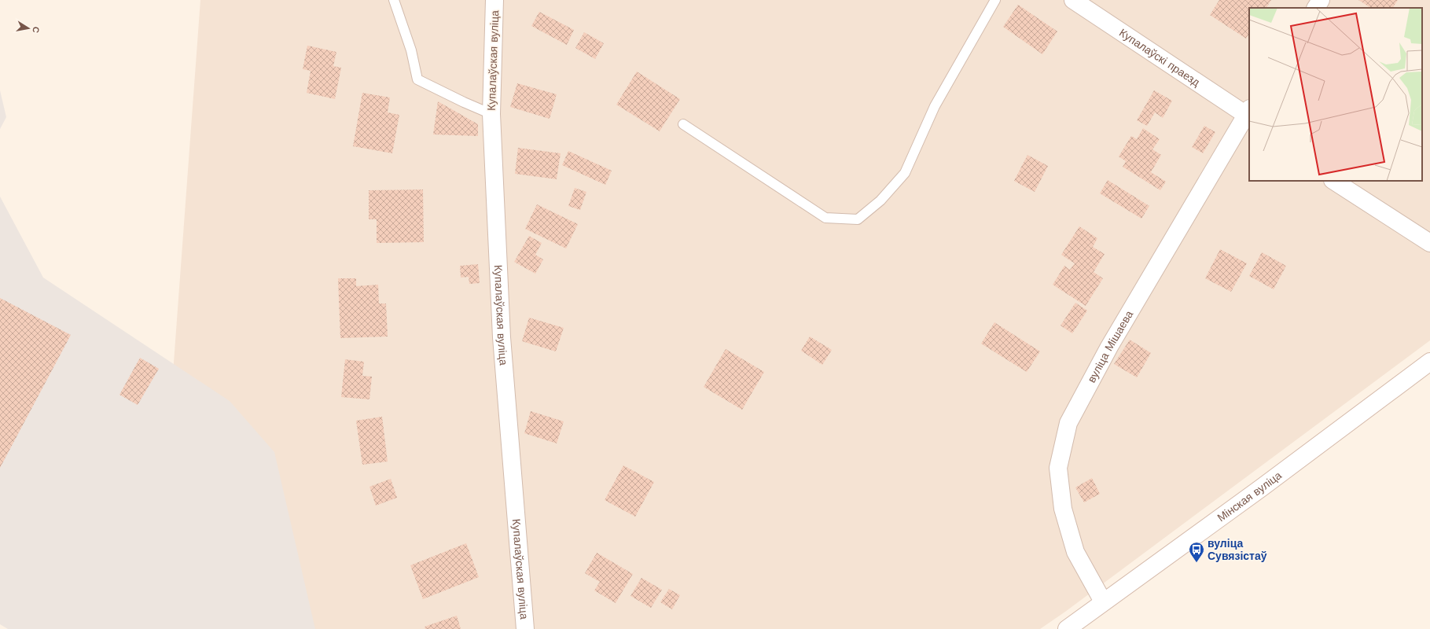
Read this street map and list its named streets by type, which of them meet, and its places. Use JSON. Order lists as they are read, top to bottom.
{
  "streets": {
    "street": [
      "Купалаўскі праезд",
      "Купалаўская вуліца",
      "вуліца Мішаева",
      "Мінская вуліца"
    ]
  },
  "crossings": [
    ["Купалаўскі праезд", "вуліца Мішаева"],
    ["вуліца Мішаева", "Мінская вуліца"]
  ],
  "places": {
    "bus stop": ["вуліца Сувязістаў"]
  },
  "north": "right"
}
